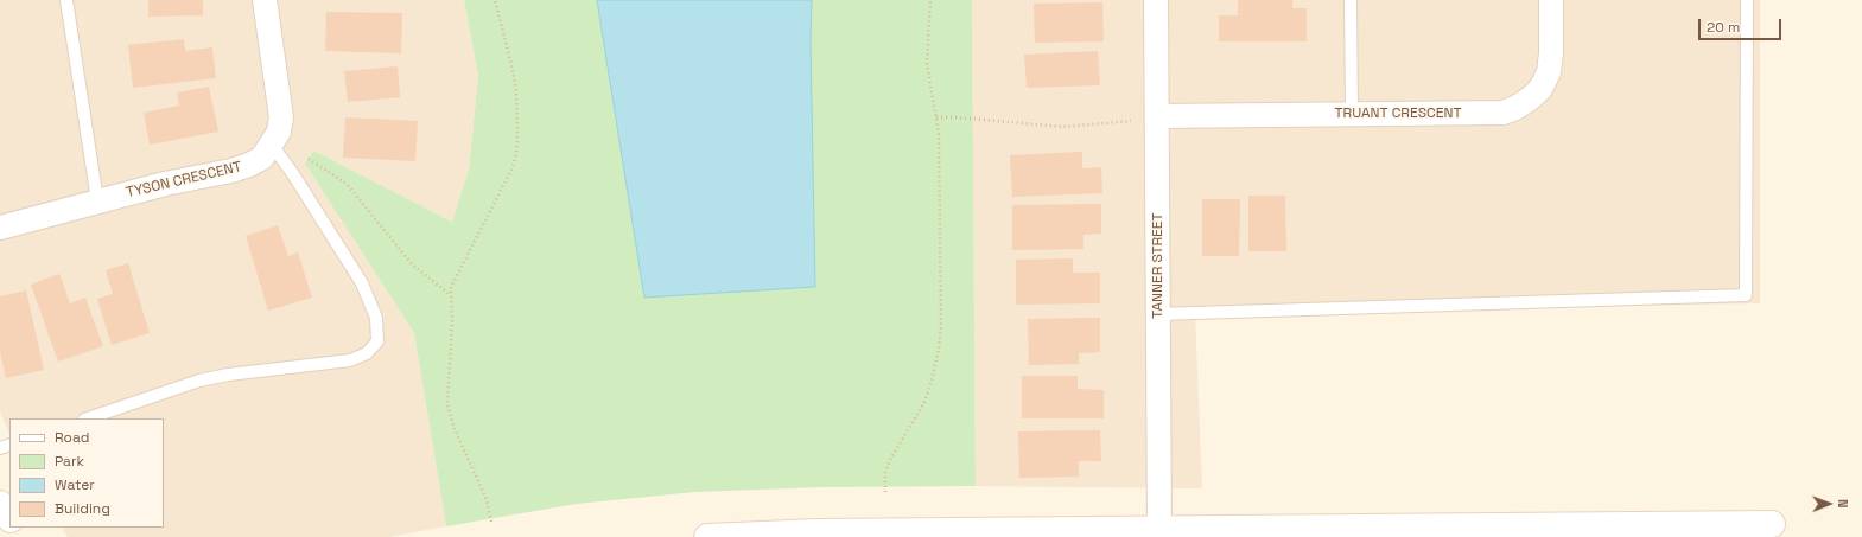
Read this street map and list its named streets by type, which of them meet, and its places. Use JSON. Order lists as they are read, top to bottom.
{
  "streets": {
    "street": ["TRUANT CRESCENT", "TYSON CRESCENT", "TANNER STREET"]
  },
  "crossings": [
    ["TRUANT CRESCENT", "TANNER STREET"]
  ],
  "legend": [
    "Road",
    "Park",
    "Water",
    "Building"
  ],
  "scale_bar": "20 m",
  "north": "right"
}
